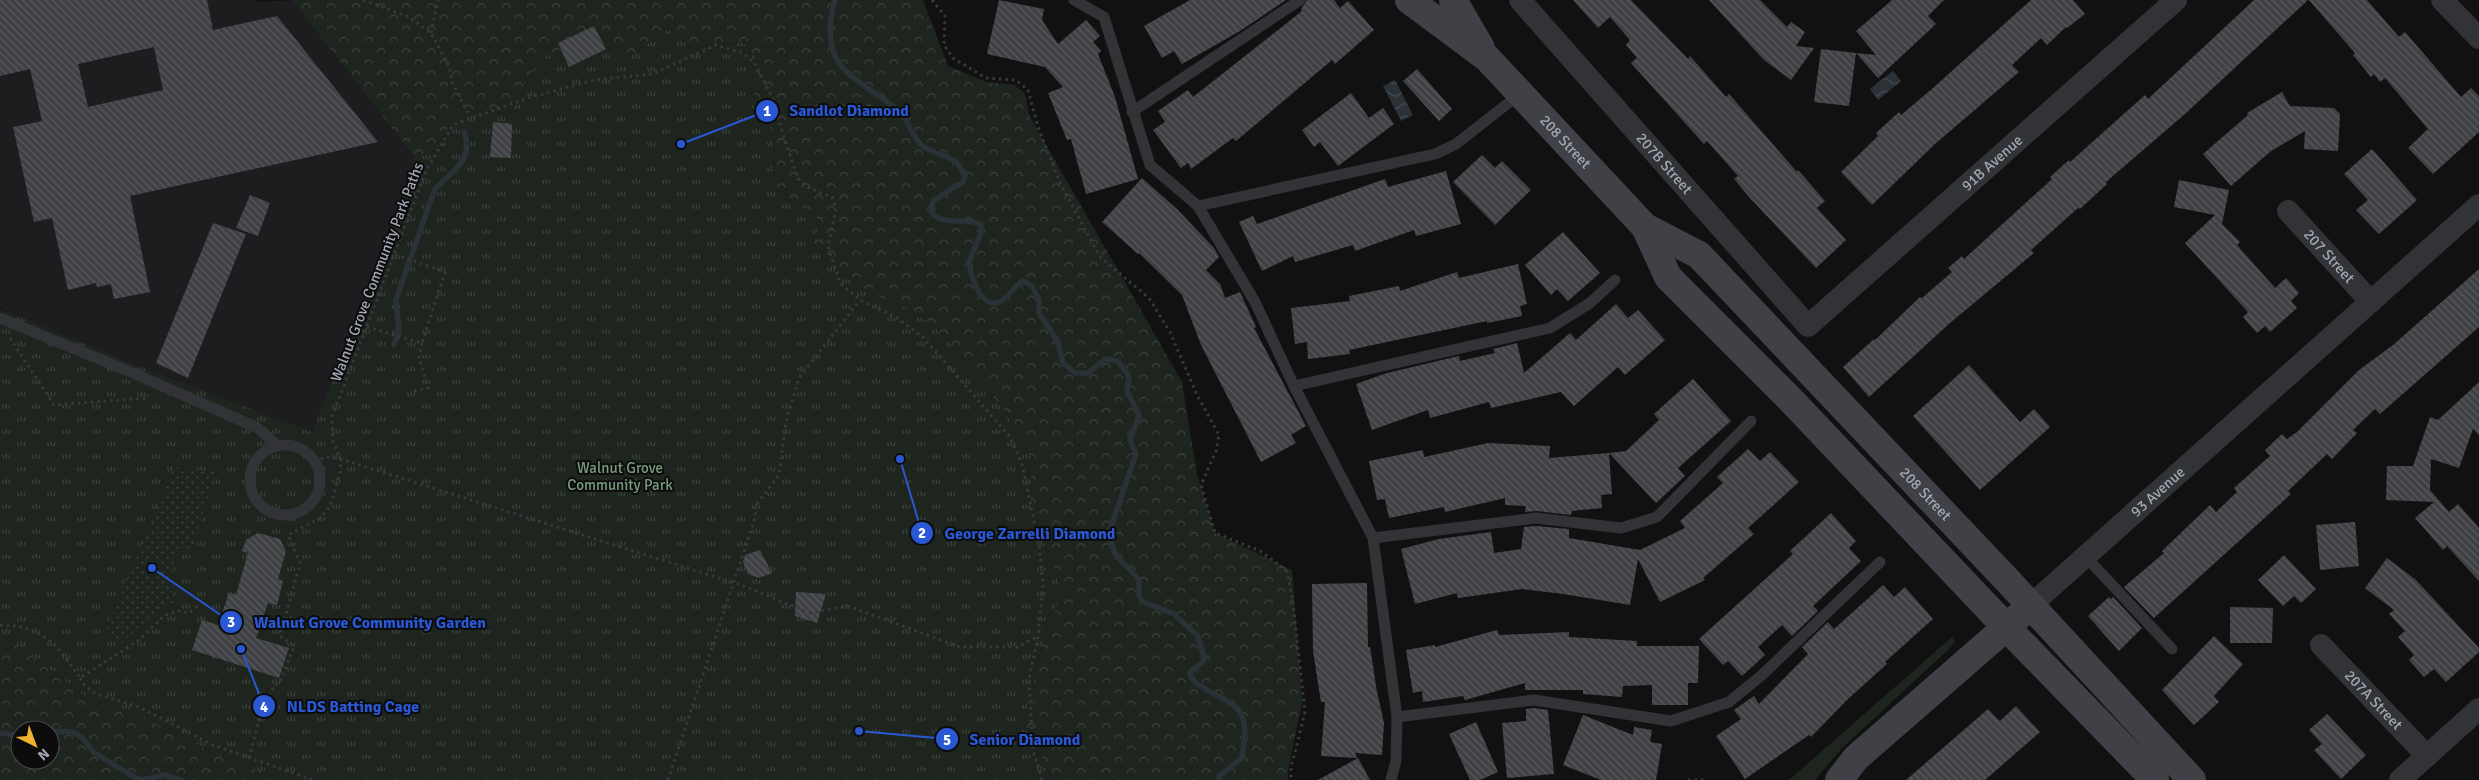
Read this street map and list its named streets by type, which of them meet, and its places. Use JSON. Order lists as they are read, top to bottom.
{
  "streets": {
    "main road": ["208 Street", "93 Avenue"],
    "street": [
      "207B Street",
      "91B Avenue",
      "207 Street",
      "207A Street"
    ],
    "path": ["Walnut Grove Community Park Paths"]
  },
  "crossings": [
    ["208 Street", "93 Avenue"],
    ["207B Street", "91B Avenue"],
    ["207 Street", "93 Avenue"]
  ],
  "parks": ["Walnut Grove Community Park"],
  "places": [
    "Sandlot Diamond",
    "George Zarrelli Diamond",
    "Walnut Grove Community Garden",
    "NLDS Batting Cage",
    "Senior Diamond"
  ],
  "north": "bottom right"
}
